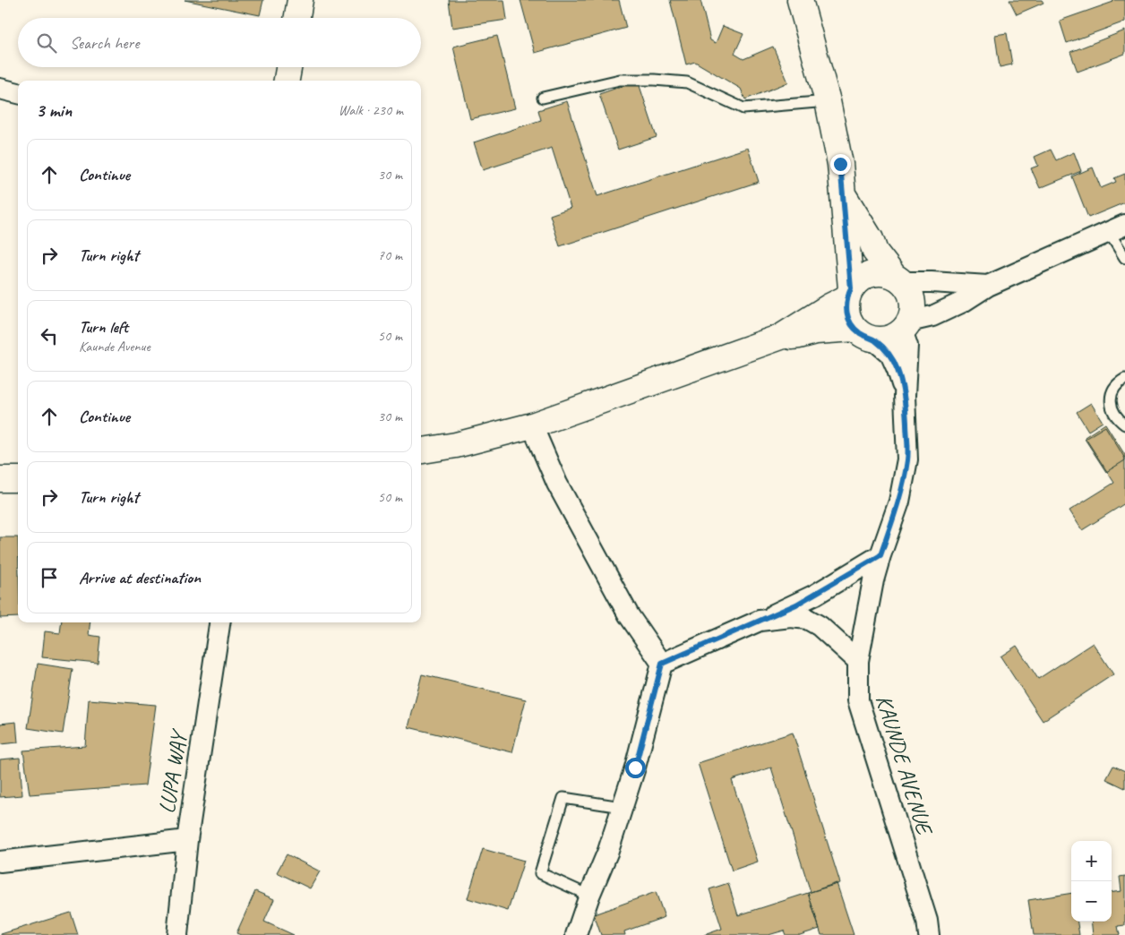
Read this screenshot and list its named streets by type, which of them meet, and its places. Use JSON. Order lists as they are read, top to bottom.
{
  "streets": {
    "street": ["KAUNDE AVENUE", "LUPA WAY"]
  },
  "page": {
    "search": "Search here",
    "heading": ["3 min", "Walk · 230 m"],
    "list": [
      ["Continue", "30 m"],
      ["Turn right", "70 m"],
      ["Turn left", "Kaunde Avenue", "50 m"],
      ["Continue", "30 m"],
      ["Turn right", "50 m"],
      "Arrive at destination"
    ],
    "map_buttons": ["+", "−"]
  }
}
